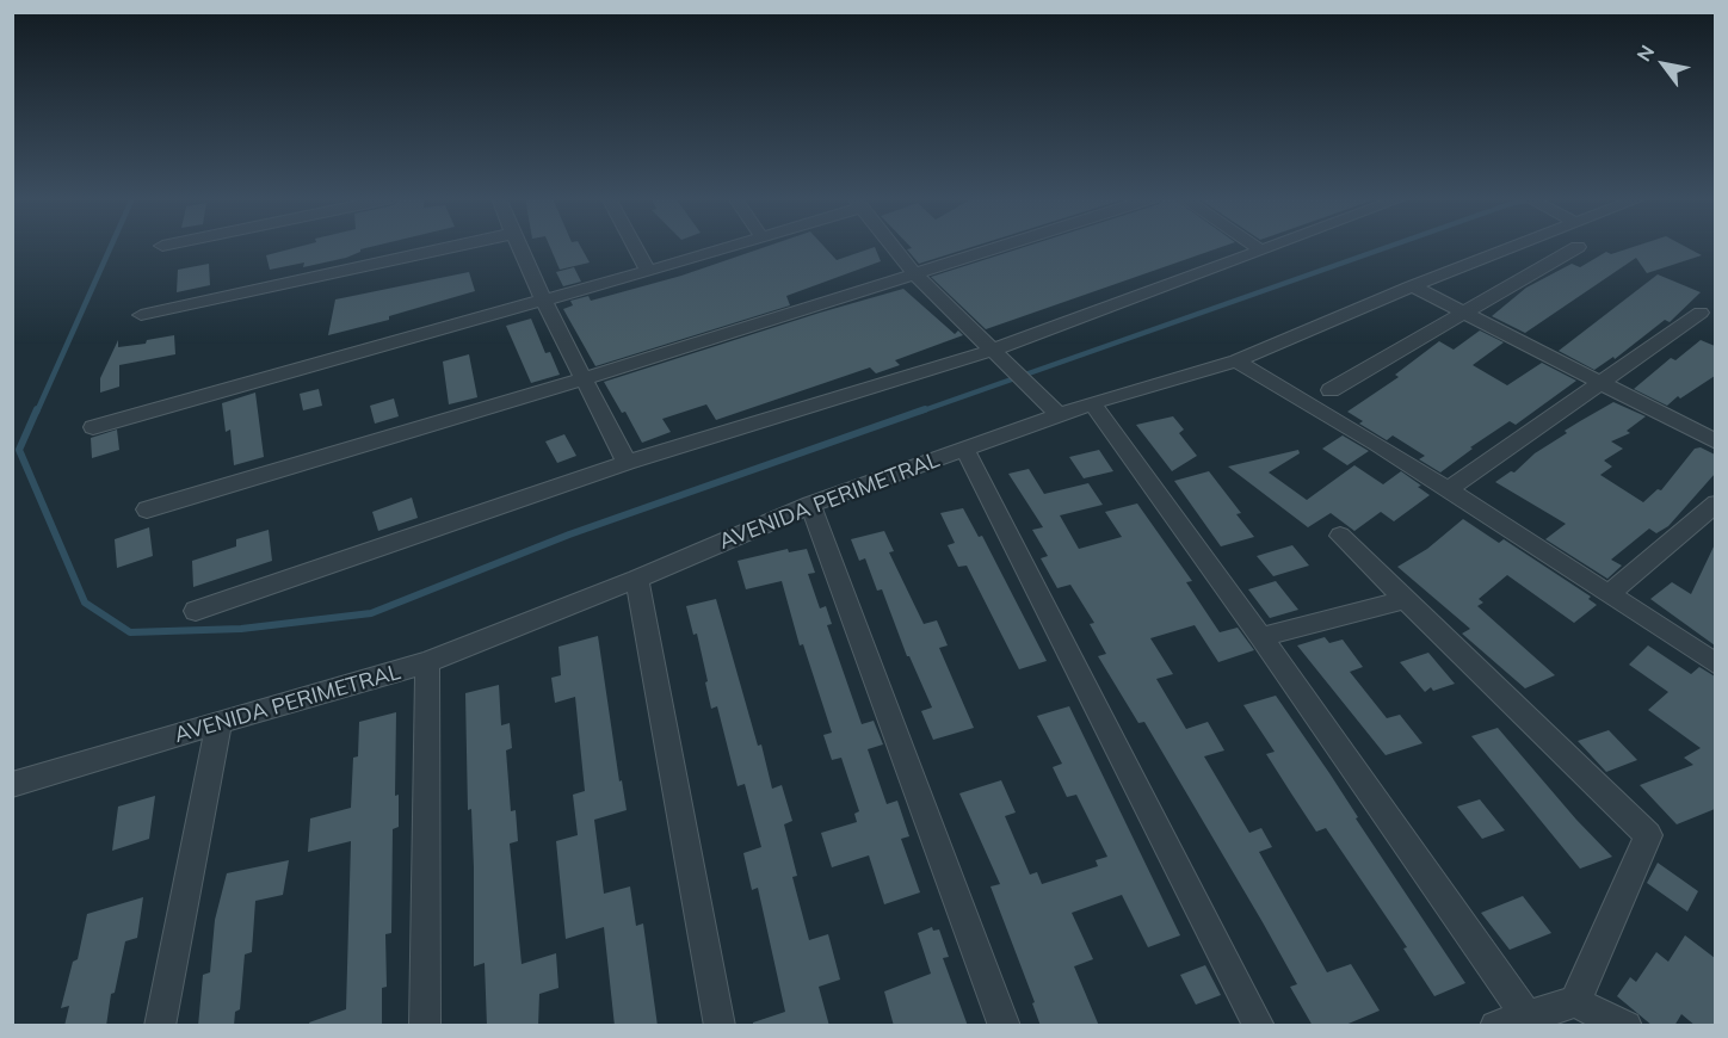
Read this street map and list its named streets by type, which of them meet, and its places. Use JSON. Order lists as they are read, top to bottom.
{
  "streets": {
    "street": ["AVENIDA PERIMETRAL"]
  },
  "north": "top left"
}
